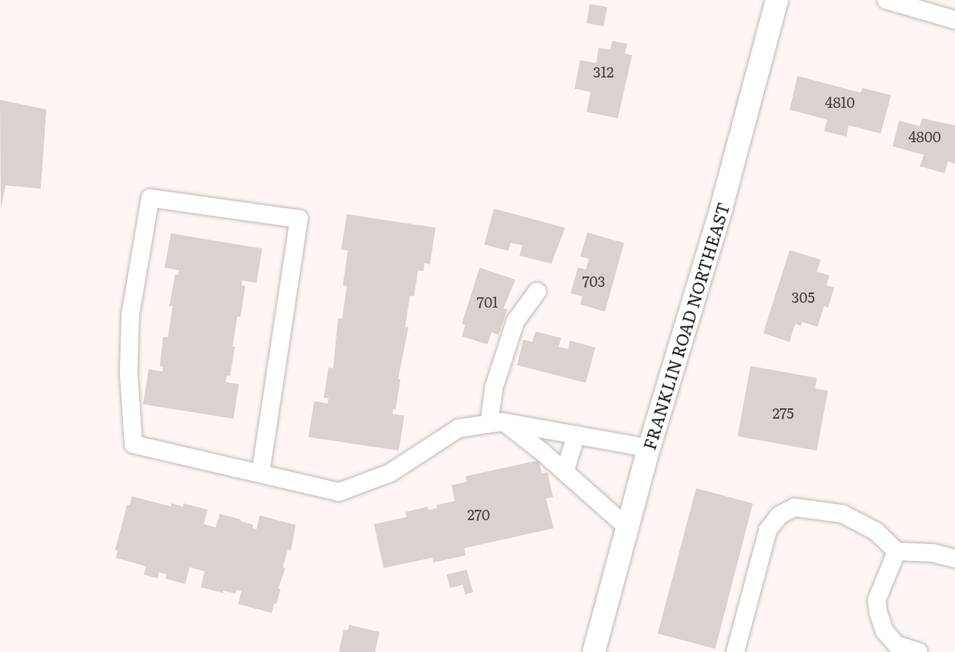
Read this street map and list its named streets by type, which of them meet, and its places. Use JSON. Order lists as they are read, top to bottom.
{
  "streets": {
    "street": ["FRANKLIN ROAD NORTHEAST"]
  },
  "house_numbers": [
    "312",
    "4810",
    "4800",
    "703",
    "305",
    "701",
    "275",
    "270"
  ]
}
